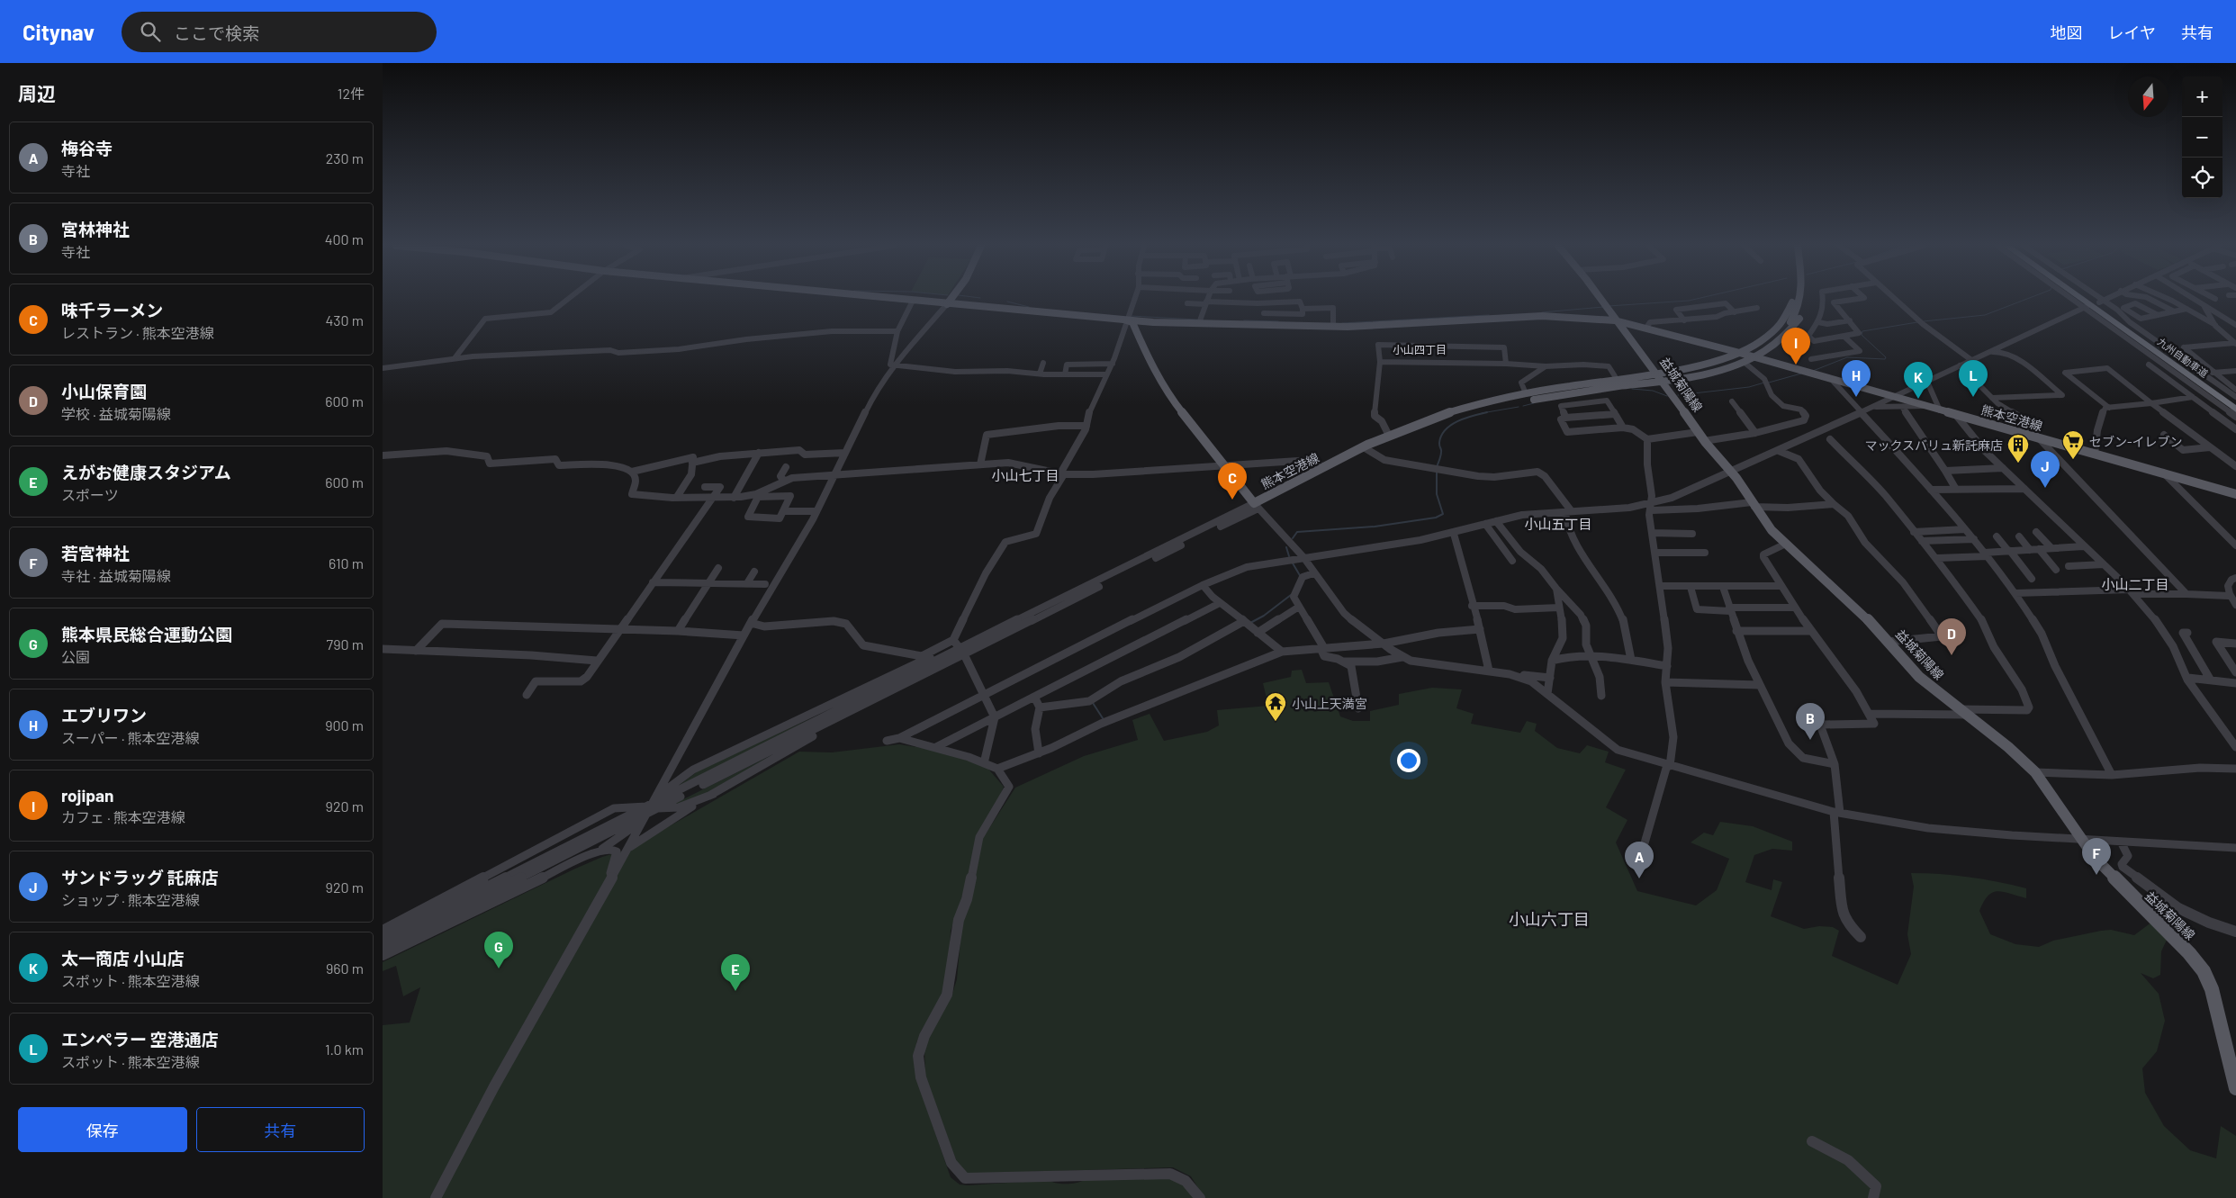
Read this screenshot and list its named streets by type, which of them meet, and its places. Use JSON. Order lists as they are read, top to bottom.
{
  "streets": {
    "highway": ["九州自動車道"],
    "main road": ["益城菊陽線", "熊本空港線"]
  },
  "crossings": [
    ["益城菊陽線", "熊本空港線"]
  ],
  "districts": [
    "小山四丁目",
    "小山七丁目",
    "小山五丁目",
    "小山二丁目",
    "小山六丁目"
  ],
  "places": {
    "supermarket": ["セブン-イレブン"],
    "building": ["マックスバリュ新託麻店"],
    "temple": ["小山上天満宮"]
  },
  "north": "bottom",
  "page": {
    "header": "Citynav",
    "search": "ここで検索",
    "nav": ["地図", "レイヤ", "共有"],
    "heading": ["周辺", "12件"],
    "map_buttons": ["+", "−"],
    "list": [
      {
        "mark": "A",
        "name": "梅谷寺",
        "note": "寺社",
        "value": "230 m"
      },
      {
        "mark": "B",
        "name": "宮林神社",
        "note": "寺社",
        "value": "400 m"
      },
      {
        "mark": "C",
        "name": "味千ラーメン",
        "note": "レストラン · 熊本空港線",
        "value": "430 m"
      },
      {
        "mark": "D",
        "name": "小山保育園",
        "note": "学校 · 益城菊陽線",
        "value": "600 m"
      },
      {
        "mark": "E",
        "name": "えがお健康スタジアム",
        "note": "スポーツ",
        "value": "600 m"
      },
      {
        "mark": "F",
        "name": "若宮神社",
        "note": "寺社 · 益城菊陽線",
        "value": "610 m"
      },
      {
        "mark": "G",
        "name": "熊本県民総合運動公園",
        "note": "公園",
        "value": "790 m"
      },
      {
        "mark": "H",
        "name": "エブリワン",
        "note": "スーパー · 熊本空港線",
        "value": "900 m"
      },
      {
        "mark": "I",
        "name": "rojipan",
        "note": "カフェ · 熊本空港線",
        "value": "920 m"
      },
      {
        "mark": "J",
        "name": "サンドラッグ 託麻店",
        "note": "ショップ · 熊本空港線",
        "value": "920 m"
      },
      {
        "mark": "K",
        "name": "太一商店 小山店",
        "note": "スポット · 熊本空港線",
        "value": "960 m"
      },
      {
        "mark": "L",
        "name": "エンペラー 空港通店",
        "note": "スポット · 熊本空港線",
        "value": "1.0 km"
      }
    ],
    "pins": [
      "I",
      "H",
      "L",
      "K",
      "J",
      "C",
      "D",
      "B",
      "F",
      "A",
      "G",
      "E"
    ],
    "buttons": ["保存", "共有"]
  }
}
